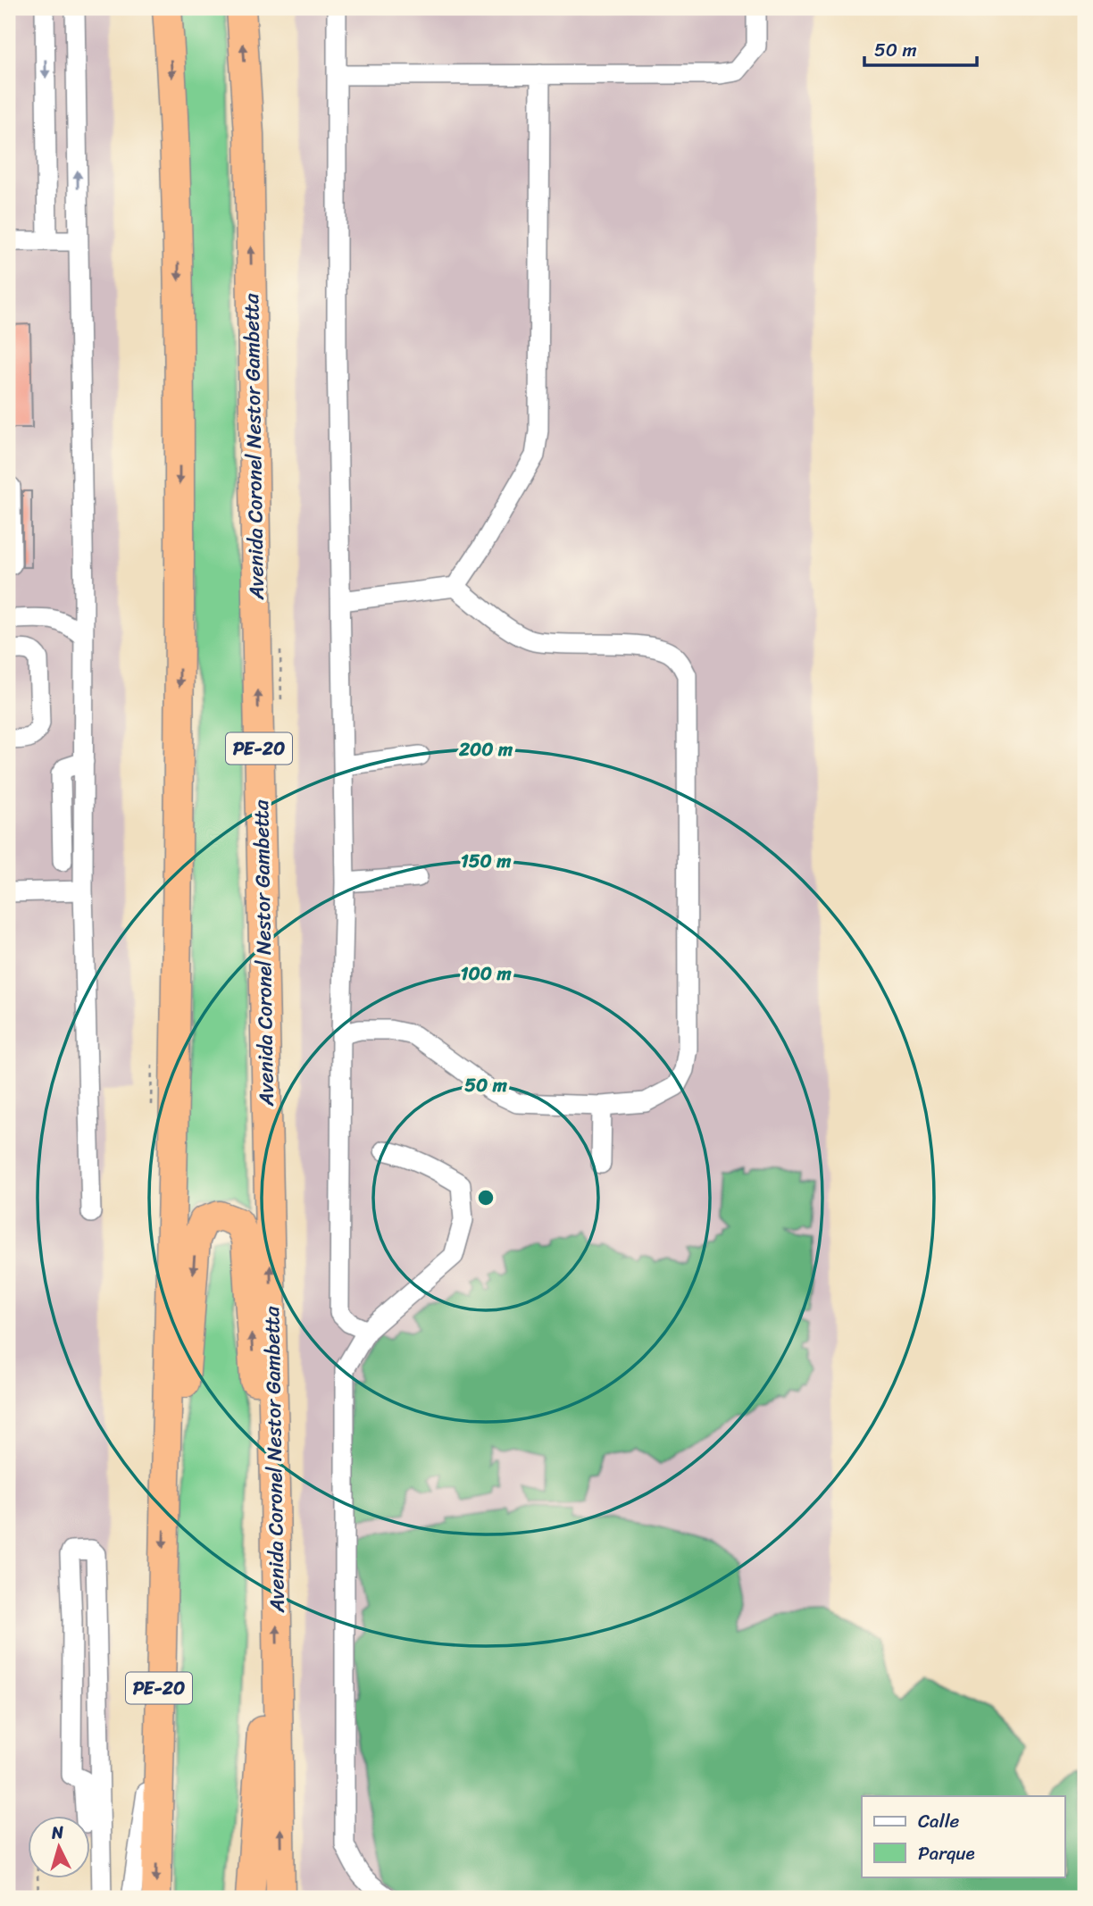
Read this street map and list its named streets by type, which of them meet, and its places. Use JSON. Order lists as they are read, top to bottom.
{
  "streets": {
    "highway": ["Avenida Coronel Nestor Gambetta", "PE-20"]
  },
  "legend": ["Calle", "Parque"],
  "scale_bar": "50 m",
  "north": "top",
  "rings": [
    "200 m",
    "150 m",
    "100 m",
    "50 m"
  ]
}
